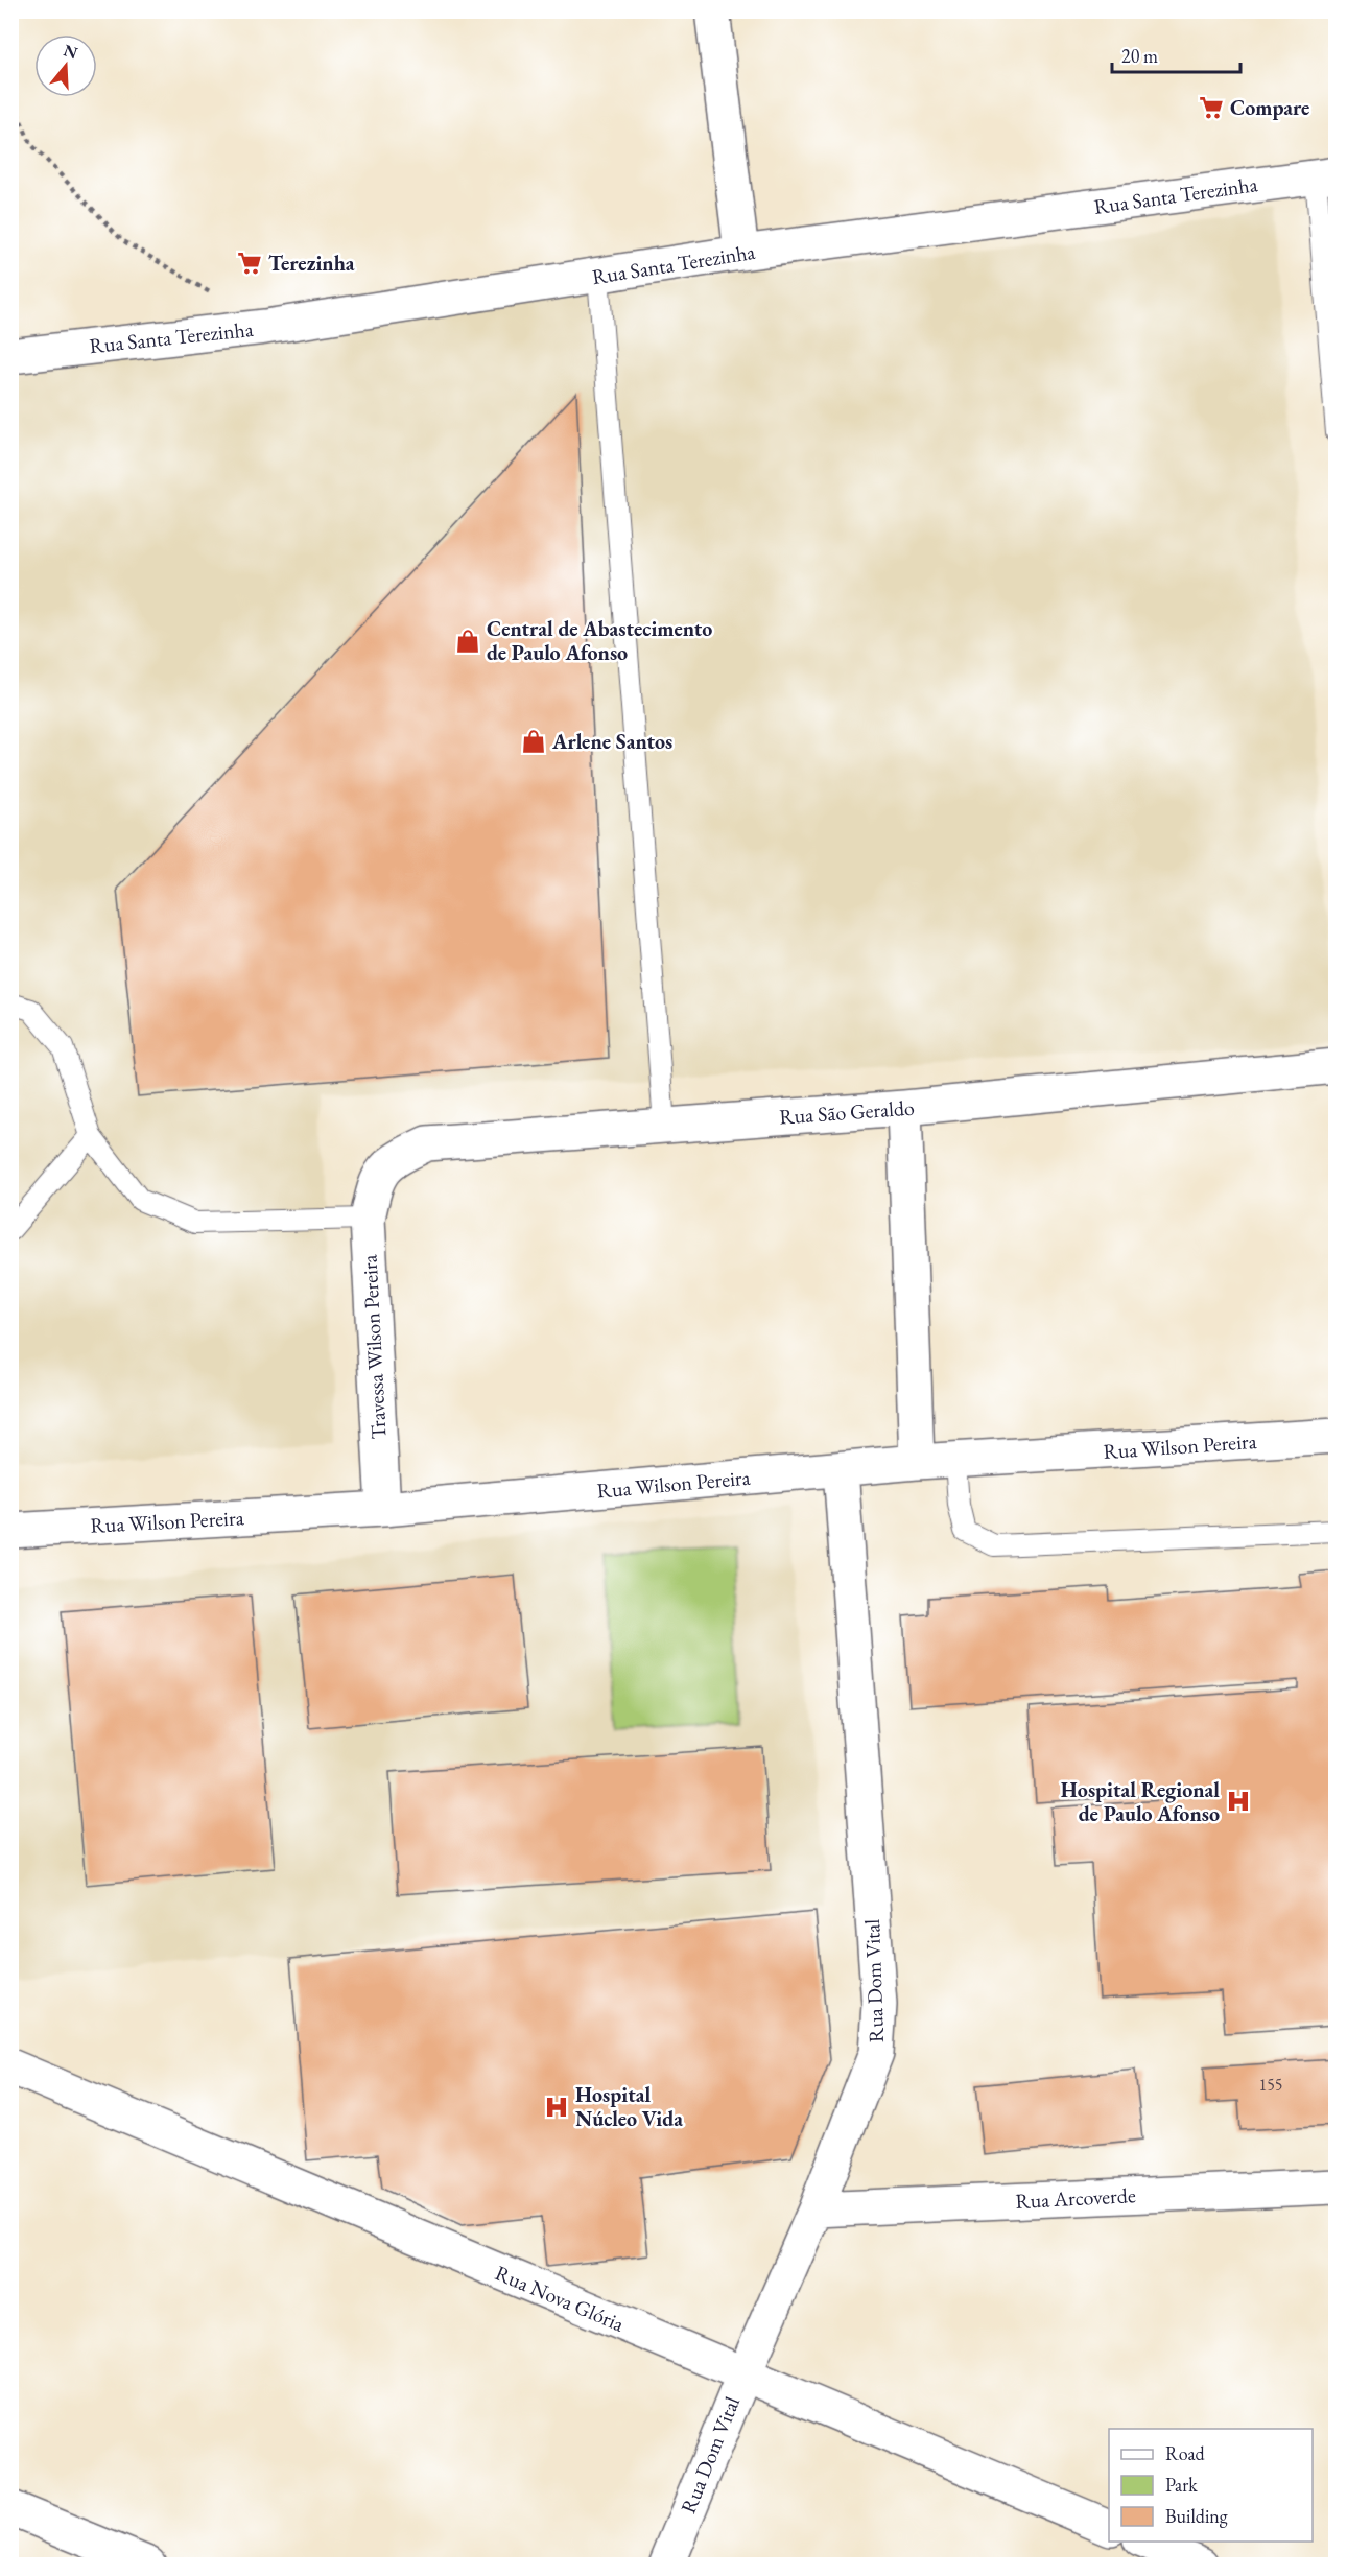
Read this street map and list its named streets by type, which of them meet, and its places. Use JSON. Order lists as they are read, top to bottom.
{
  "streets": {
    "street": [
      "Rua Santa Terezinha",
      "Rua São Geraldo",
      "Travessa Wilson Pereira",
      "Rua Wilson Pereira",
      "Rua Dom Vital",
      "Rua Arcoverde",
      "Rua Nova Glória"
    ]
  },
  "crossings": [
    ["Rua São Geraldo", "Travessa Wilson Pereira"],
    ["Travessa Wilson Pereira", "Rua Wilson Pereira"],
    ["Rua Wilson Pereira", "Rua Dom Vital"],
    ["Rua Dom Vital", "Rua Arcoverde"],
    ["Rua Dom Vital", "Rua Nova Glória"]
  ],
  "places": {
    "supermarket": ["Compare", "Terezinha"],
    "shop": ["Central de Abastecimento de Paulo Afonso", "Arlene Santos"],
    "hospital": ["Hospital Regional de Paulo Afonso", "Hospital Núcleo Vida"]
  },
  "house_numbers": ["155"],
  "legend": ["Road", "Park", "Building"],
  "scale_bar": "20 m",
  "north": "top"
}
